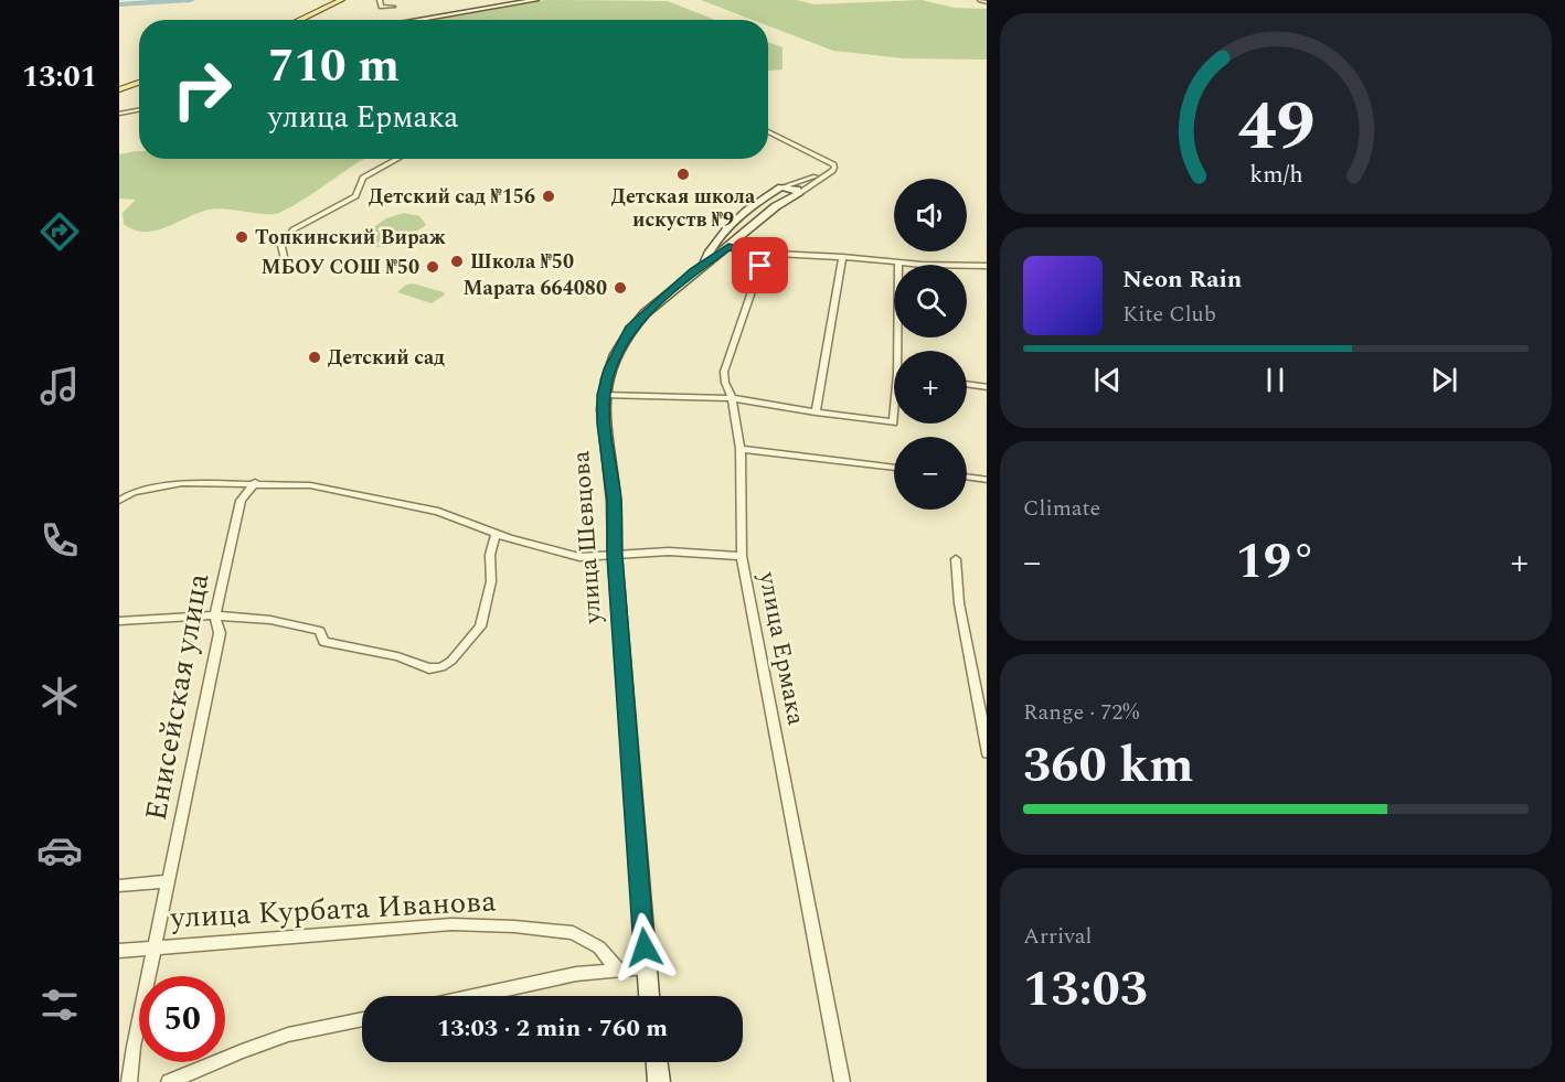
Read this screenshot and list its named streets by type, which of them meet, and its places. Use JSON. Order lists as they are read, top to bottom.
{
  "streets": {
    "main road": ["улица Шевцова"],
    "street": ["улица Ермака", "Енисейская улица", "улица Курбата Иванова"]
  },
  "crossings": [
    ["Енисейская улица", "улица Курбата Иванова"]
  ],
  "places": [
    "Детская школа искуств №9",
    "Детский сад №156",
    "Топкинский Вираж",
    "Школа №50",
    "МБОУ СОШ №50",
    "Марата 664080",
    "Детский сад"
  ],
  "page": {
    "tabs": "13:01",
    "turn": ["710 m", "улица Ермака"],
    "map_buttons": ["+", "−"],
    "song": ["Neon Rain", "Kite Club"],
    "tile": [
      "Climate",
      ["Range · 72%", "360 km"],
      ["Arrival", "13:03"]
    ],
    "heat": ["−", "19°", "+"],
    "limit": "50",
    "trip": "13:03 · 2 min · 760 m",
    "gauge": ["49", "km/h"]
  }
}
